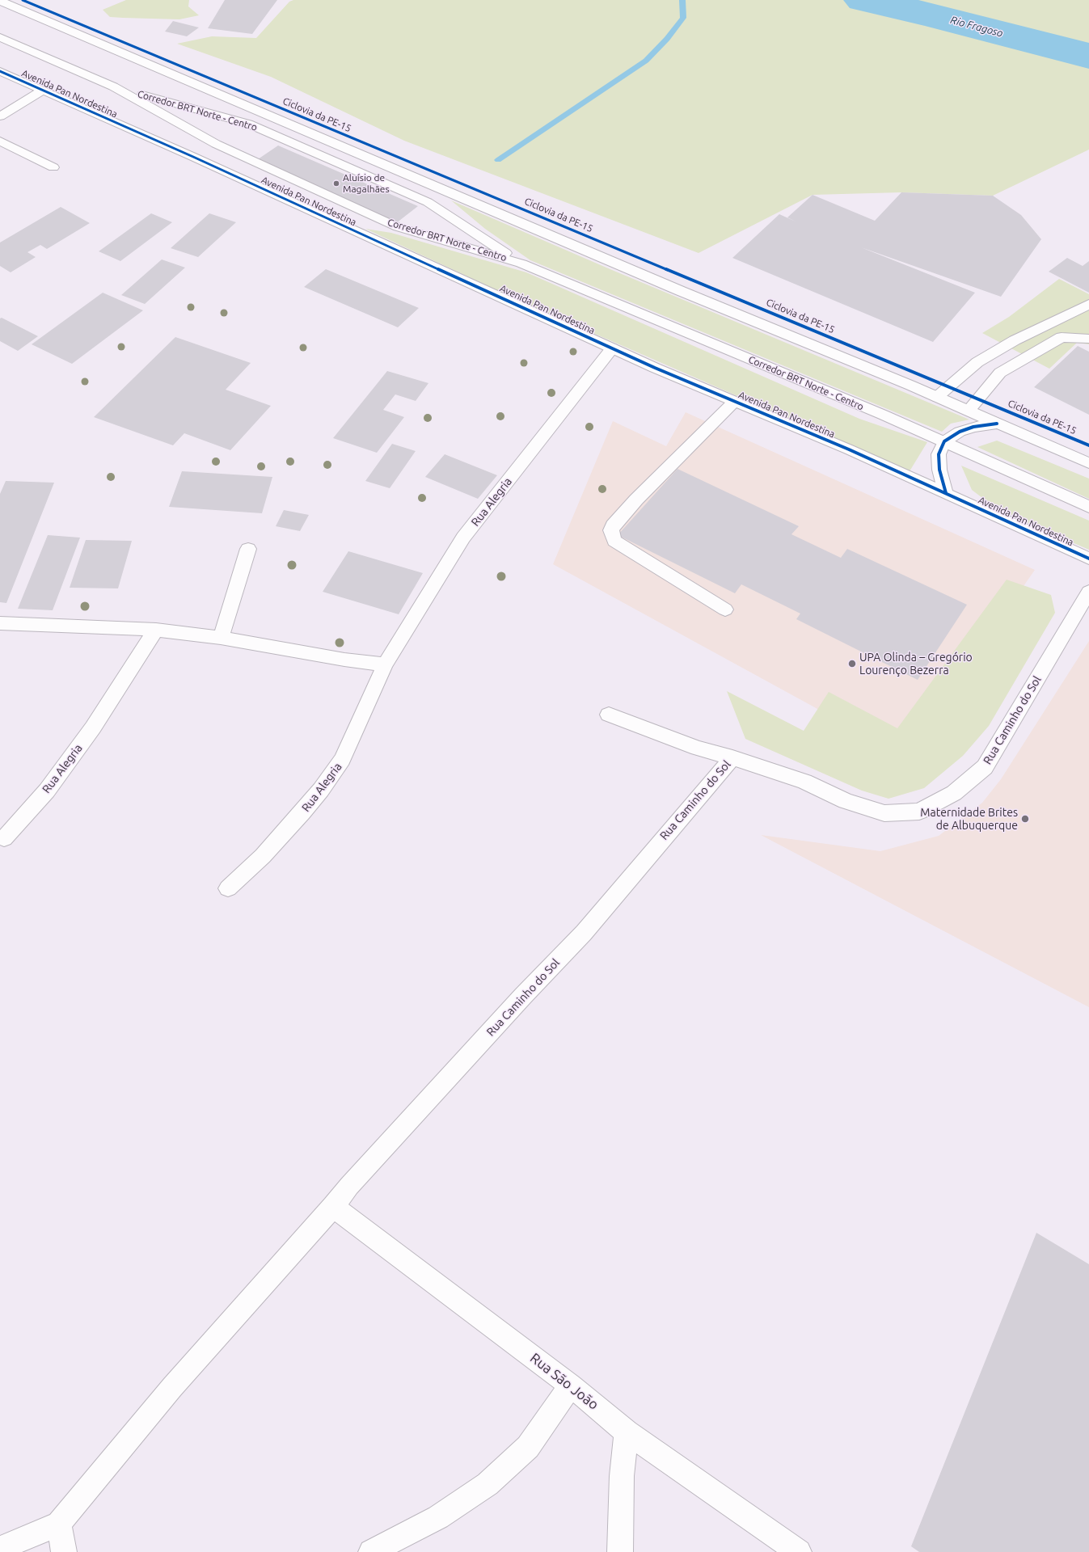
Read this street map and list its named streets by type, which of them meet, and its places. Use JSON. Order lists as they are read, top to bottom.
{
  "streets": {
    "main road": [
      "Avenida Pan Nordestina",
      "Corredor BRT Norte - Centro",
      "Rua Alegria",
      "Rua Caminho do Sol",
      "Rua São João"
    ],
    "cycle path": ["Ciclovia da PE-15"]
  },
  "crossings": [
    ["Avenida Pan Nordestina", "Rua Alegria"],
    ["Rua Caminho do Sol", "Rua São João"]
  ],
  "water": ["Rio Fragoso"],
  "places": ["Aluísio de Magalhães", "UPA Olinda – Gregório Lourenço Bezerra", "Maternidade Brites de Albuquerque"]
}
